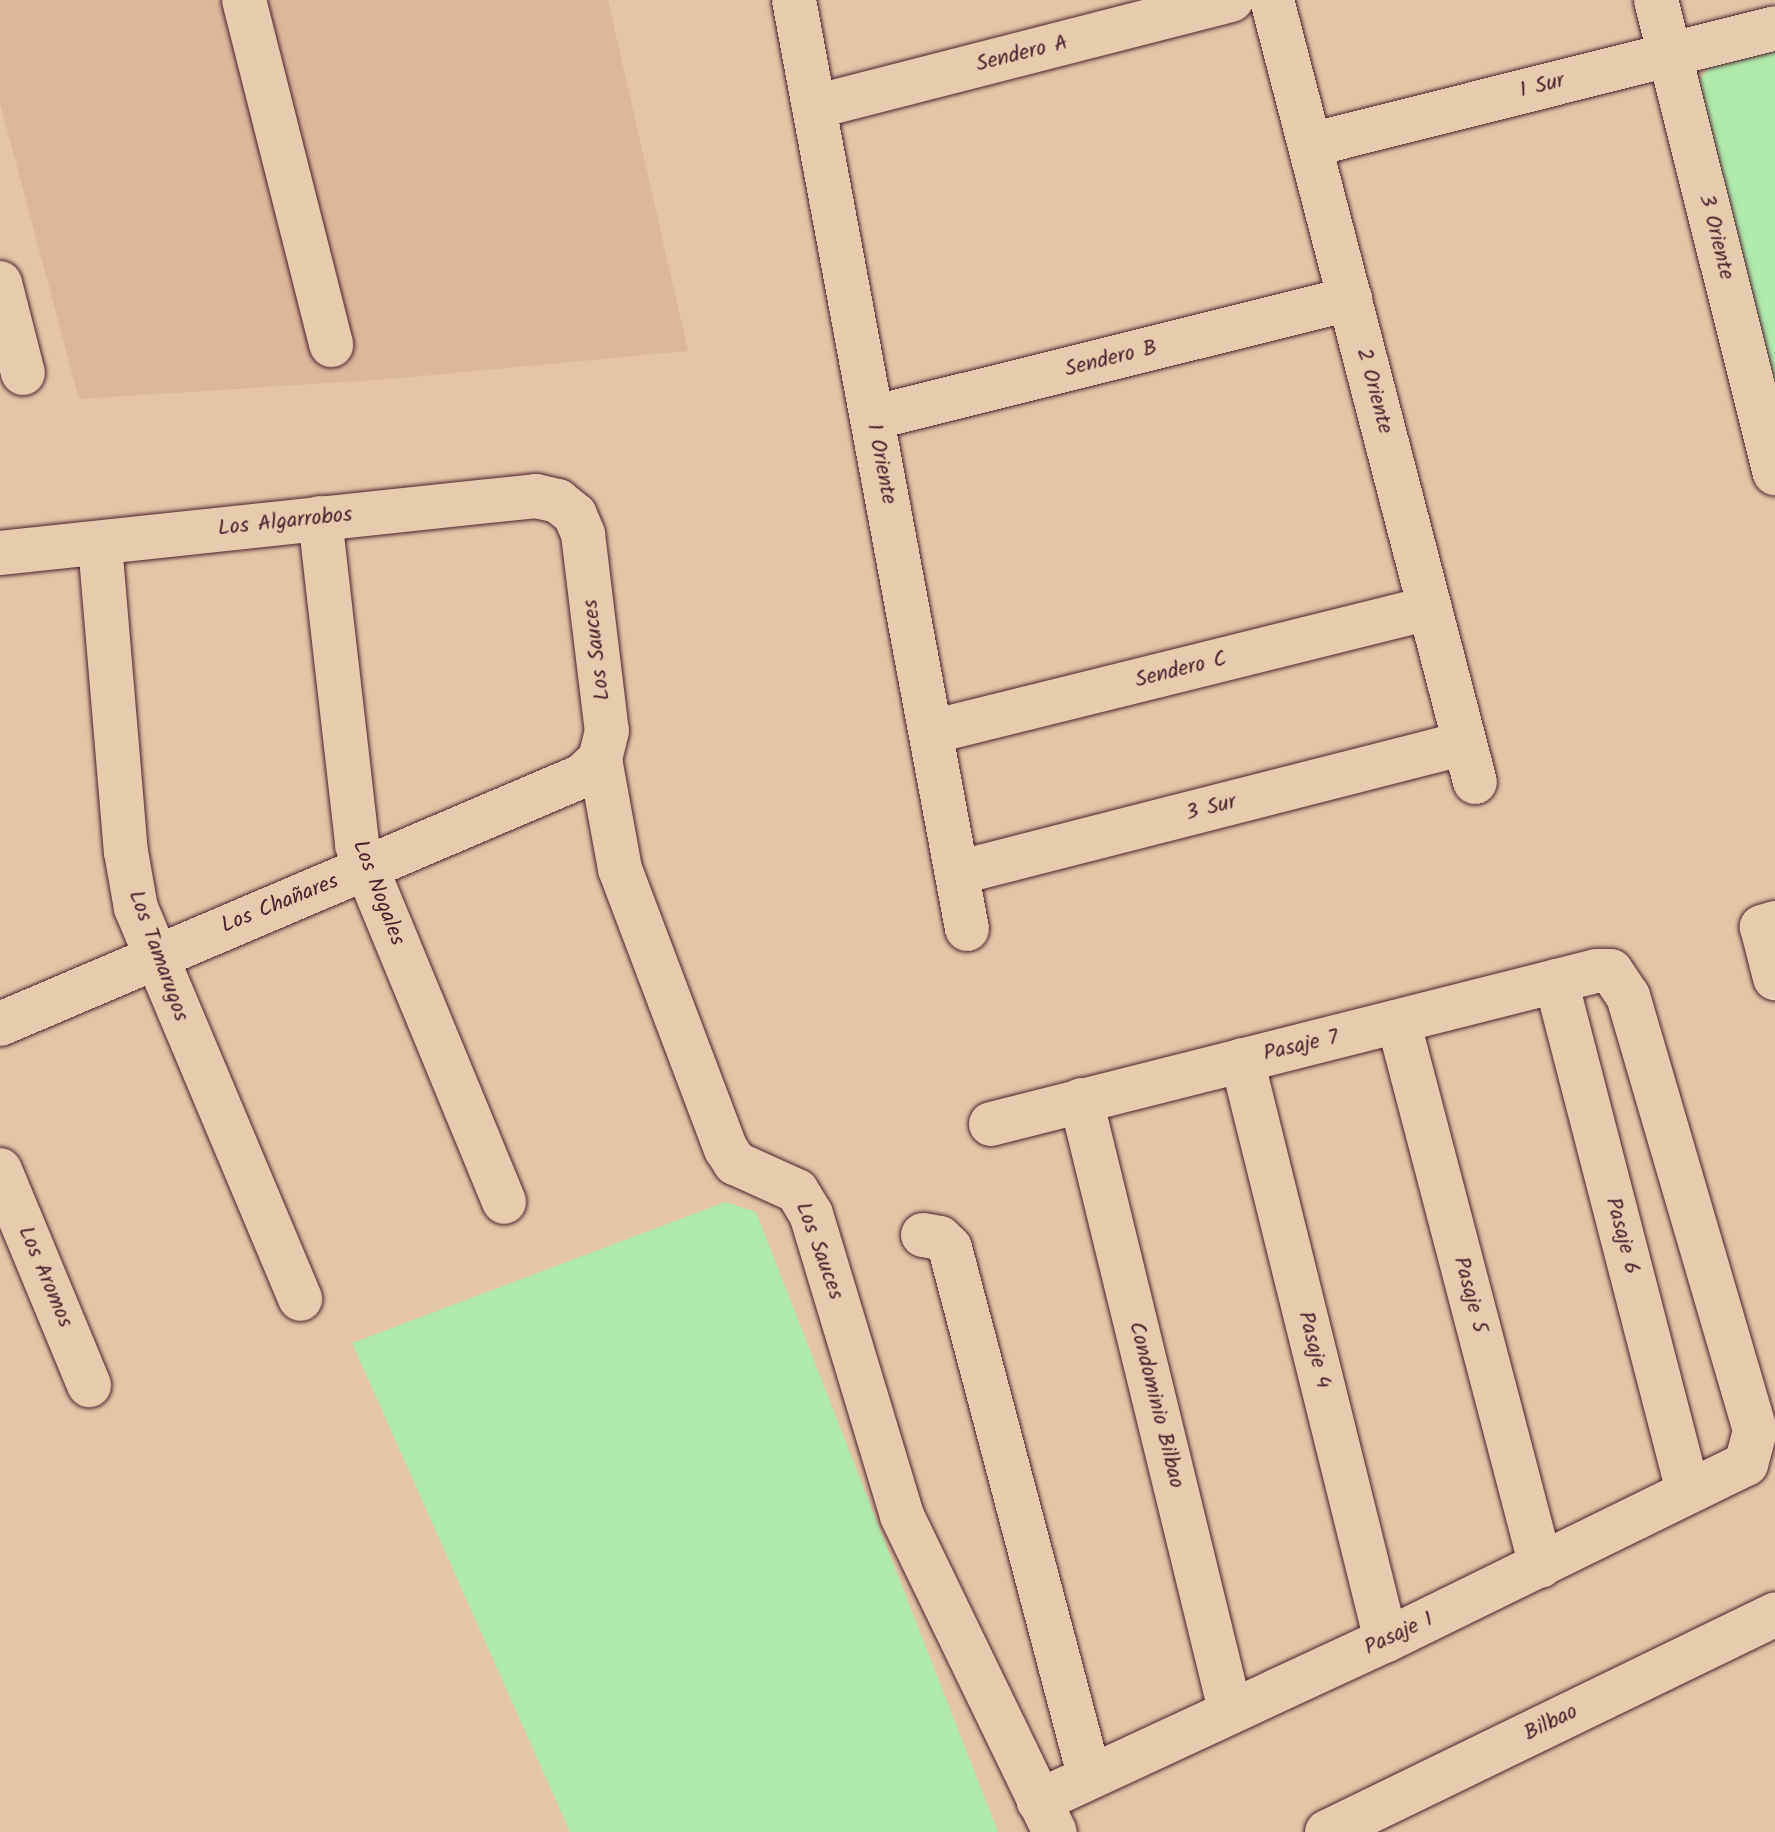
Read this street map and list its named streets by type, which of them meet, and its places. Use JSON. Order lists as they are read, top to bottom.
{
  "streets": {
    "street": [
      "Sendero A",
      "1 Sur",
      "3 Oriente",
      "Sendero B",
      "2 Oriente",
      "1 Oriente",
      "Los Algarrobos",
      "Los Sauces",
      "Sendero C",
      "3 Sur",
      "Los Nogales",
      "Los Chañares",
      "Los Tamarugos",
      "Pasaje 7",
      "Pasaje 6",
      "Los Aromos",
      "Pasaje 5",
      "Pasaje 4",
      "Condominio Bilbao",
      "Pasaje 1",
      "Bilbao"
    ]
  },
  "crossings": [
    ["Sendero A", "1 Oriente"],
    ["1 Sur", "3 Oriente"],
    ["1 Sur", "2 Oriente"],
    ["Sendero B", "2 Oriente"],
    ["Sendero B", "1 Oriente"],
    ["2 Oriente", "Sendero C"],
    ["2 Oriente", "3 Sur"],
    ["1 Oriente", "Sendero C"],
    ["1 Oriente", "3 Sur"],
    ["Los Algarrobos", "Los Sauces"],
    ["Los Algarrobos", "Los Nogales"],
    ["Los Algarrobos", "Los Tamarugos"],
    ["Los Sauces", "Los Chañares"],
    ["Los Sauces", "Pasaje 1"],
    ["Los Nogales", "Los Chañares"],
    ["Los Chañares", "Los Tamarugos"],
    ["Pasaje 7", "Pasaje 6"],
    ["Pasaje 7", "Pasaje 5"],
    ["Pasaje 7", "Pasaje 4"],
    ["Pasaje 7", "Condominio Bilbao"],
    ["Pasaje 7", "Pasaje 1"],
    ["Pasaje 6", "Pasaje 1"],
    ["Pasaje 5", "Pasaje 1"],
    ["Pasaje 4", "Pasaje 1"],
    ["Condominio Bilbao", "Pasaje 1"]
  ]
}
